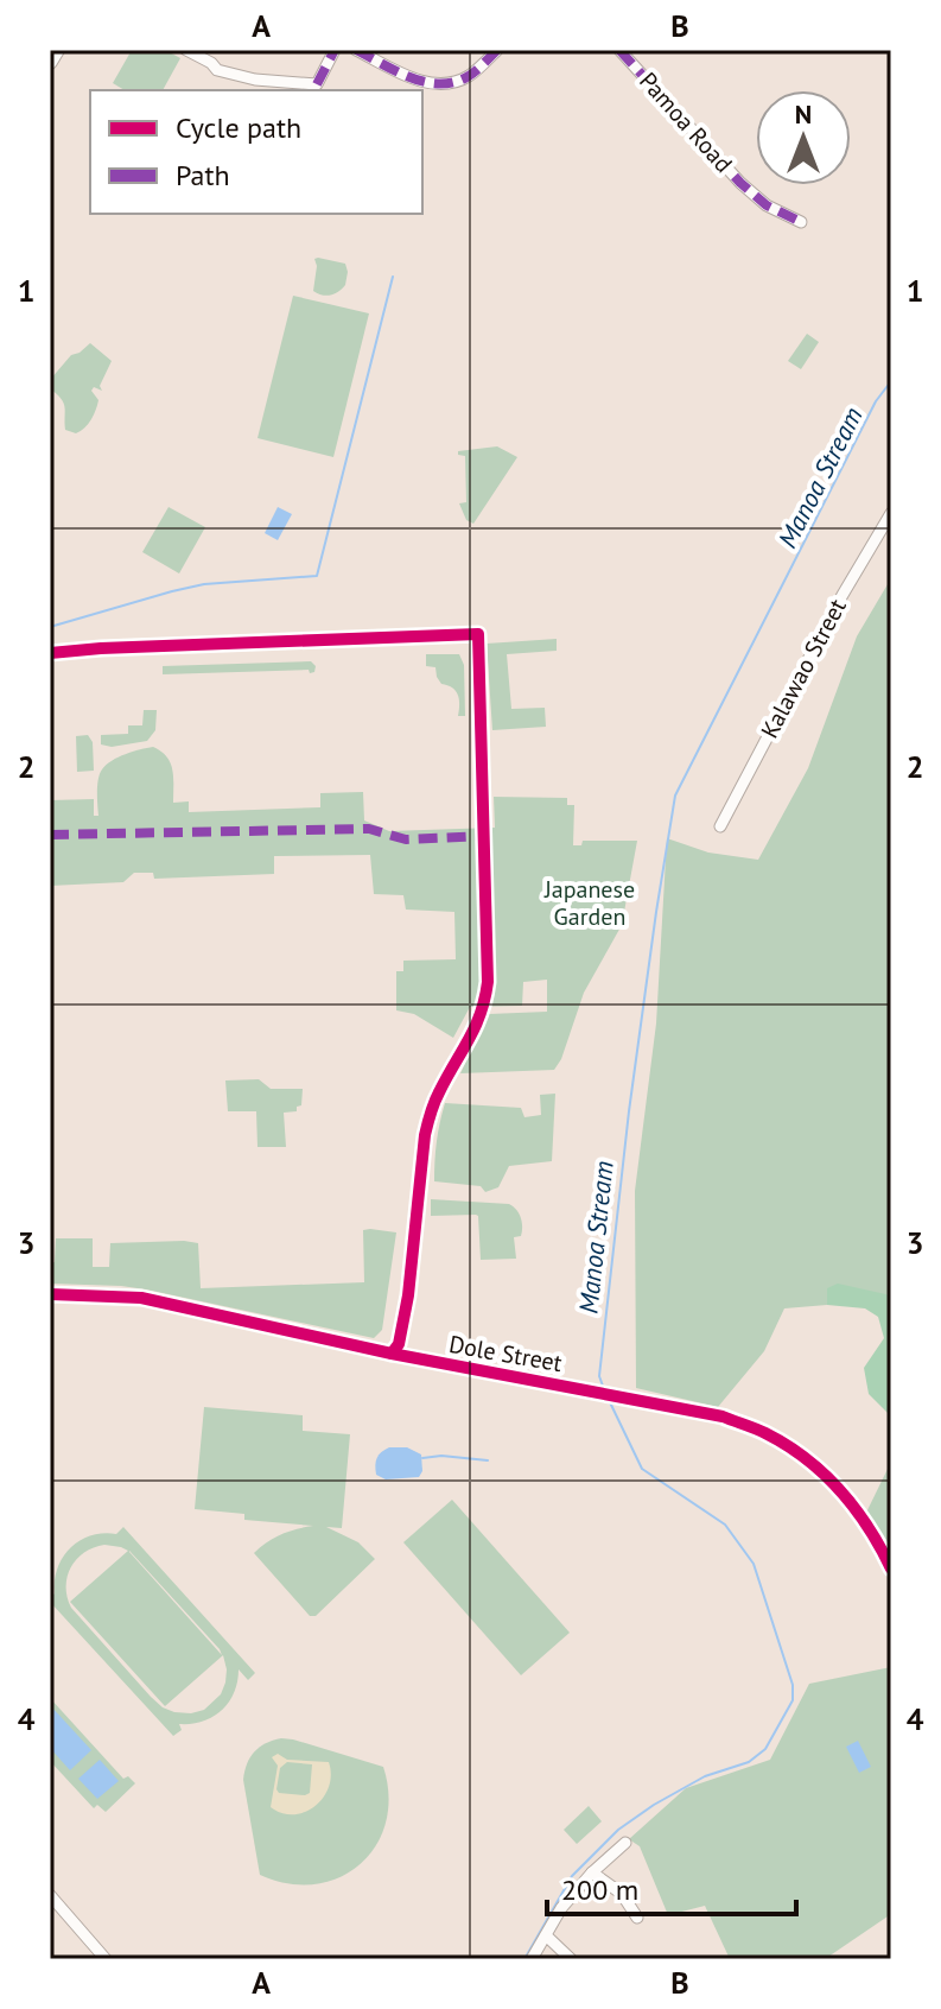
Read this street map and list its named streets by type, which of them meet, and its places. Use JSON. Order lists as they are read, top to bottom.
{
  "streets": {
    "street": ["Pamoa Road", "Kalawao Street", "Dole Street"]
  },
  "water": ["Manoa Stream"],
  "parks": ["Japanese Garden"],
  "legend": ["Cycle path", "Path"],
  "scale_bar": "200 m",
  "north": "top",
  "grid": {
    "columns": ["A", "B"],
    "rows": [
      "1",
      "2",
      "3",
      "4"
    ]
  }
}
